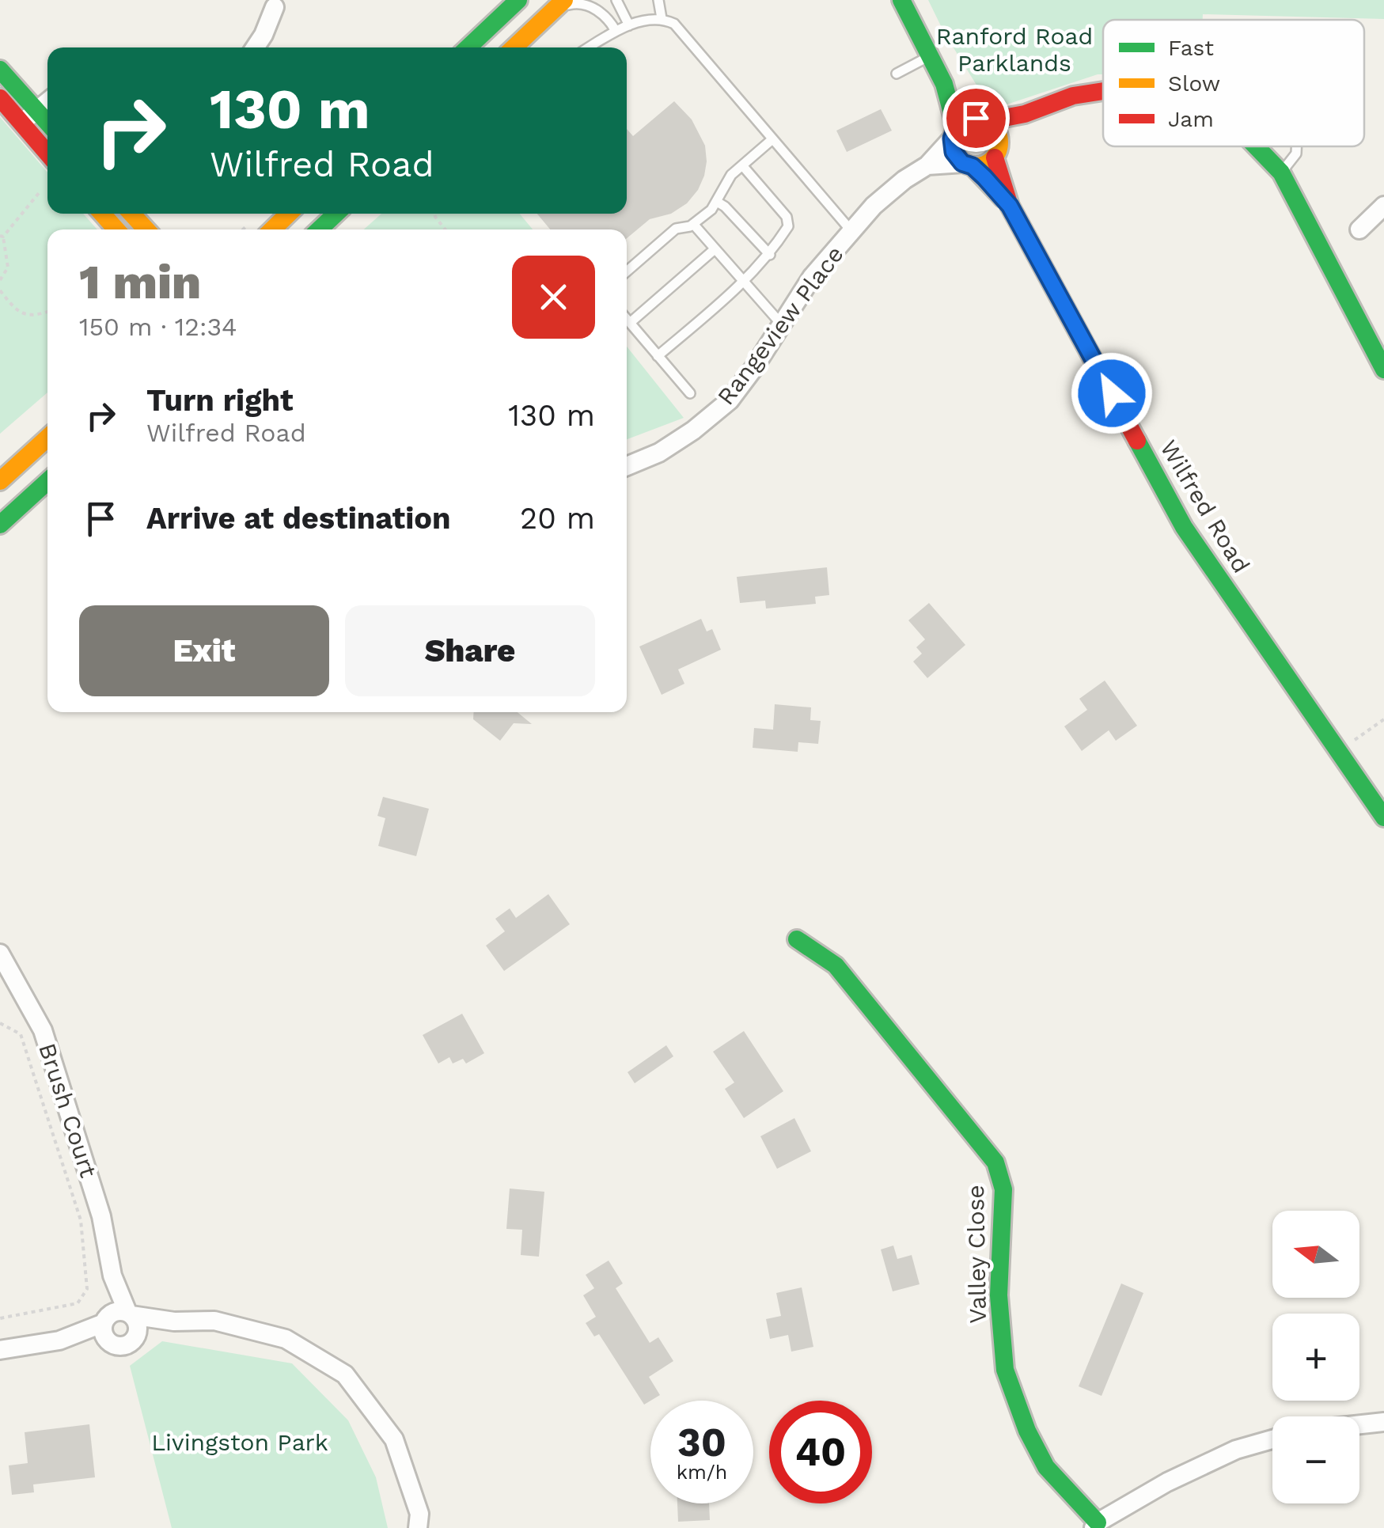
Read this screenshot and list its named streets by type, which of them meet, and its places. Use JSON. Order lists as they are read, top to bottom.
{
  "streets": {
    "street": [
      "Rangeview Place",
      "Wilfred Road",
      "Brush Court",
      "Valley Close"
    ]
  },
  "crossings": [
    ["Rangeview Place", "Wilfred Road"]
  ],
  "parks": ["Ranford Road Parklands", "Livingston Park"],
  "legend": ["Fast", "Slow", "Jam"],
  "north": "left",
  "page": {
    "turn": ["130 m", "Wilfred Road"],
    "heading": ["1 min", "150 m · 12:34"],
    "list": [
      {
        "name": "Turn right",
        "note": "Wilfred Road",
        "value": "130 m"
      },
      {
        "name": "Arrive at destination",
        "value": "20 m"
      }
    ],
    "buttons": ["Exit", "Share"],
    "map_buttons": ["+", "−"],
    "speed": "30 km/h",
    "limit": "40"
  }
}
